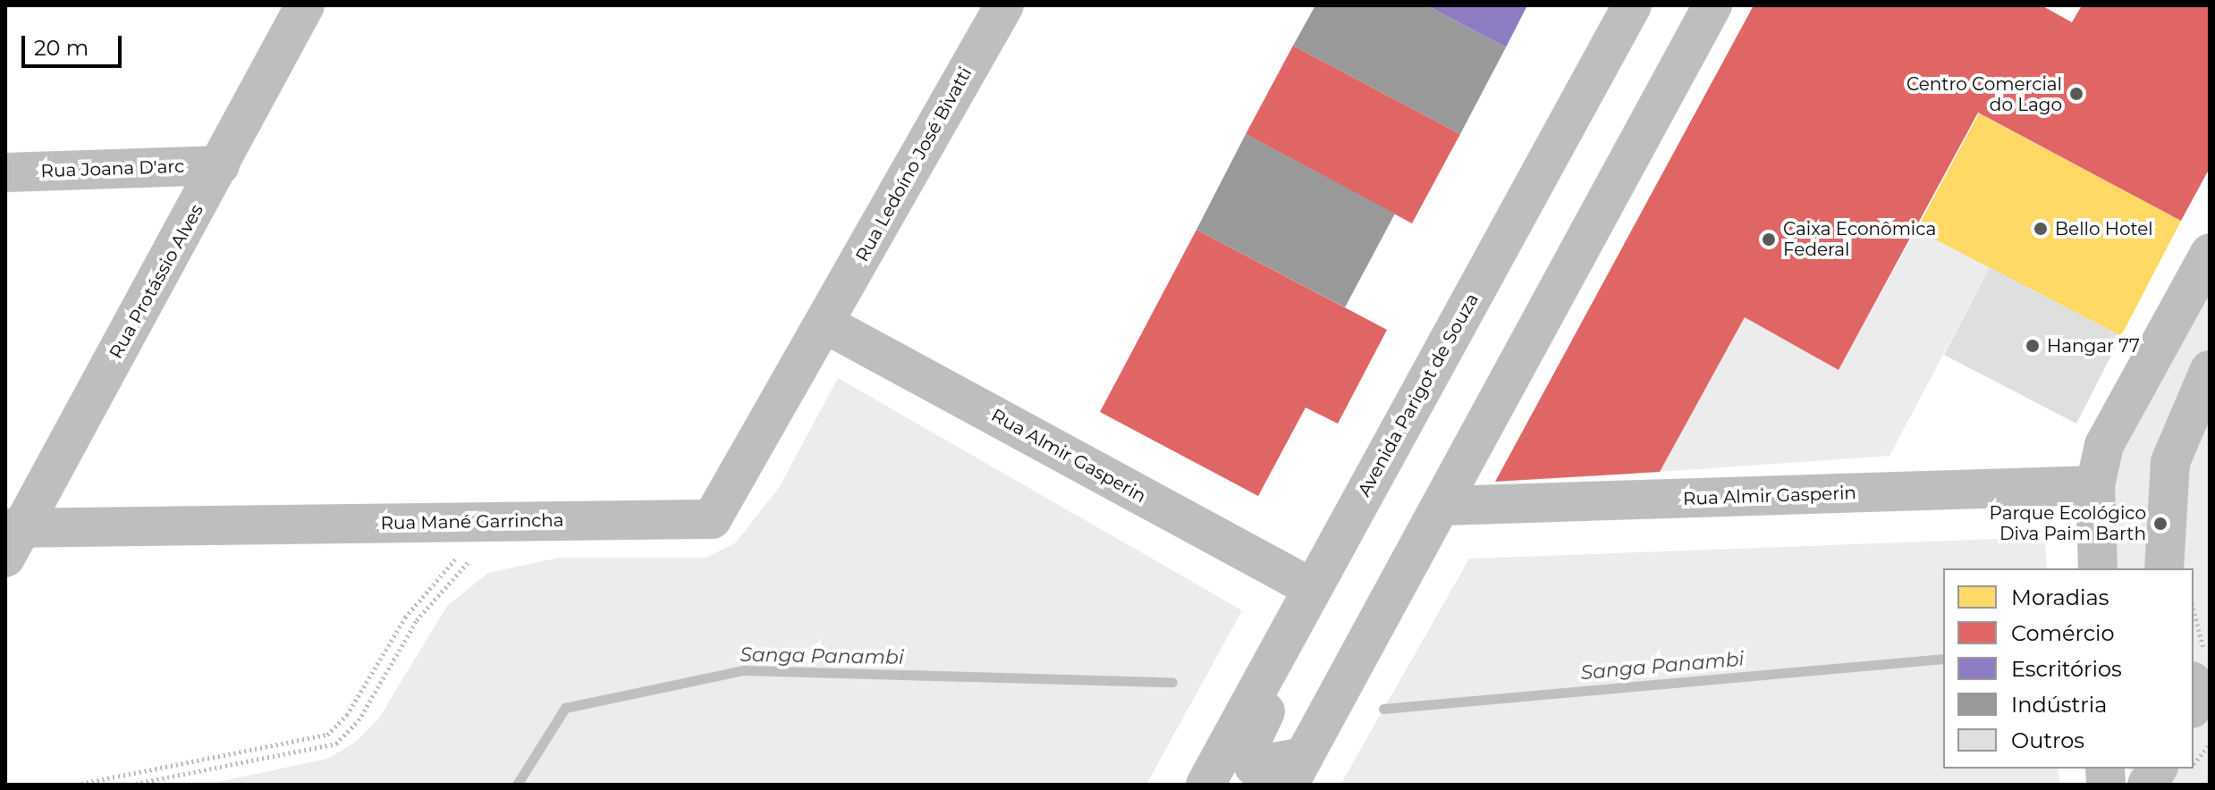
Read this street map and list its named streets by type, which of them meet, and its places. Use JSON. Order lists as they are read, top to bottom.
{
  "streets": {
    "street": [
      "Rua Ledoíno José Bivatti",
      "Rua Joana D'arc",
      "Rua Protássio Alves",
      "Avenida Parigot de Souza",
      "Rua Almir Gasperin",
      "Rua Mané Garrincha"
    ]
  },
  "crossings": [
    ["Rua Ledoíno José Bivatti", "Rua Almir Gasperin"],
    ["Rua Ledoíno José Bivatti", "Rua Mané Garrincha"],
    ["Rua Joana D'arc", "Rua Protássio Alves"],
    ["Rua Protássio Alves", "Rua Mané Garrincha"],
    ["Avenida Parigot de Souza", "Rua Almir Gasperin"],
    ["Rua Almir Gasperin", "Rua Mané Garrincha"]
  ],
  "water": ["Sanga Panambi"],
  "places": [
    "Centro Comercial do Lago",
    "Bello Hotel",
    "Caixa Econômica Federal",
    "Hangar 77",
    "Parque Ecológico Diva Paim Barth"
  ],
  "legend": [
    "Moradias",
    "Comércio",
    "Escritórios",
    "Indústria",
    "Outros"
  ],
  "scale_bar": "20 m"
}
